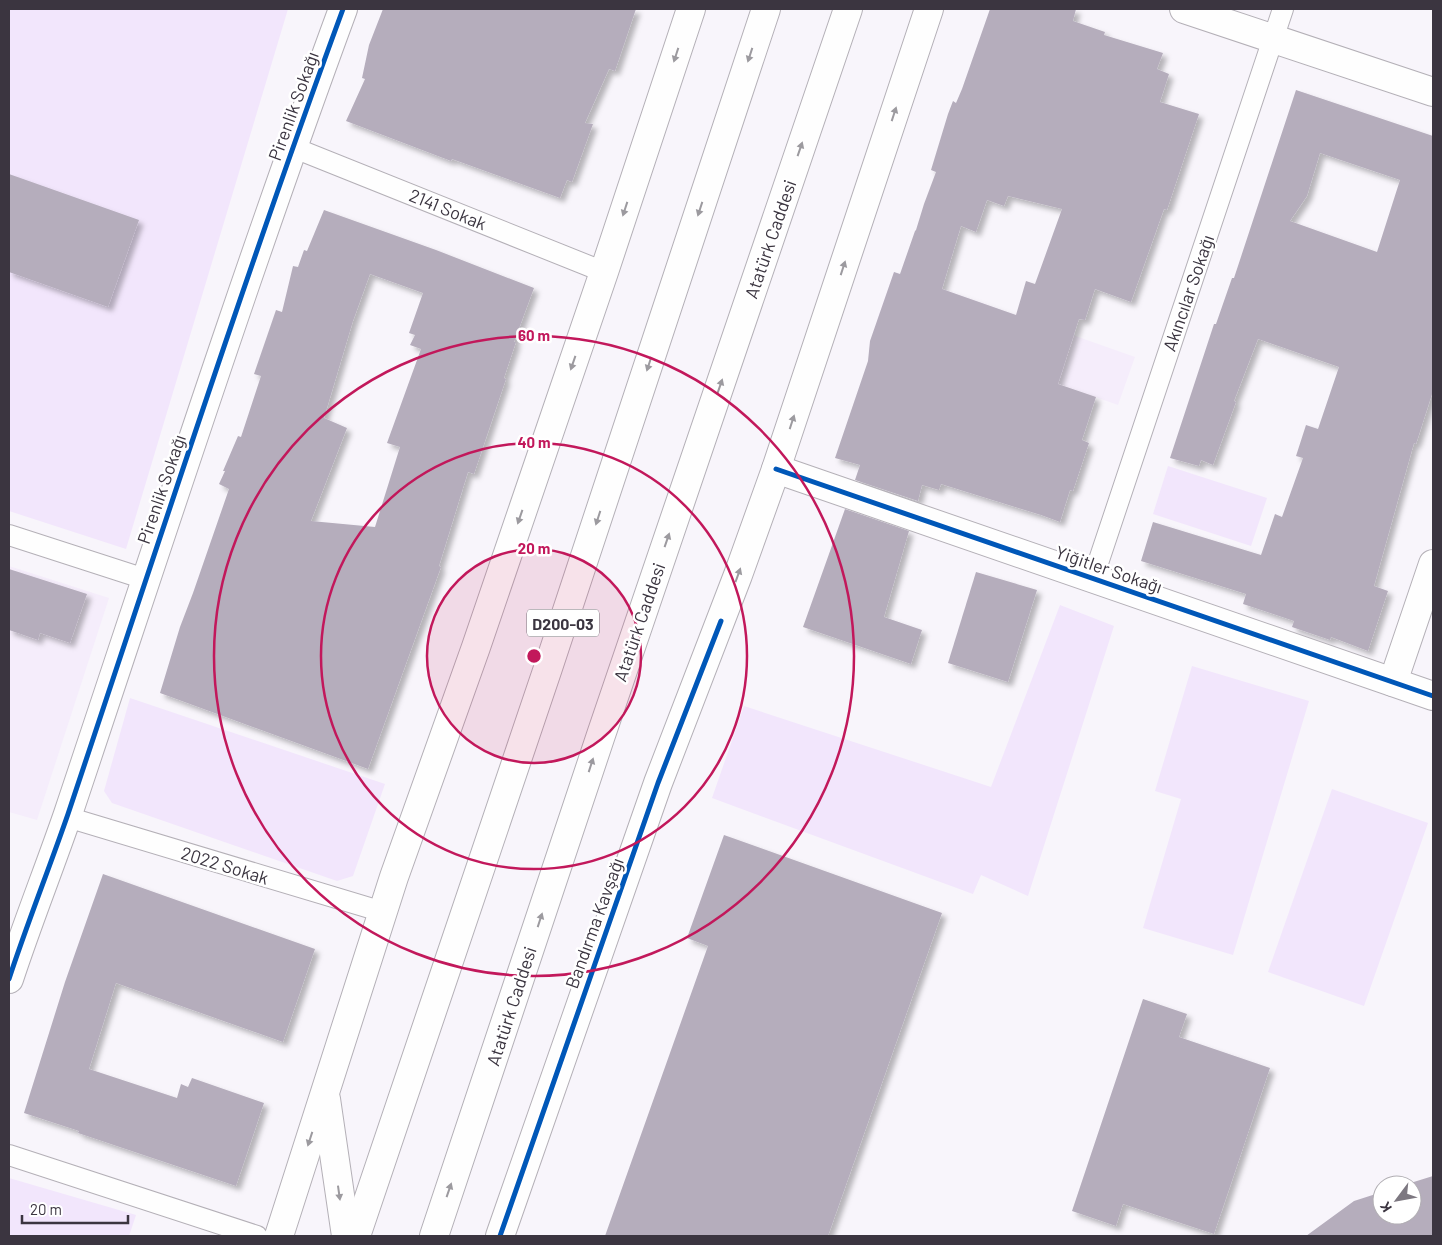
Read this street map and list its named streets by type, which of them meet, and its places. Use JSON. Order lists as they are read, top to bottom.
{
  "streets": {
    "main road": [
      "Pirenlik Sokağı",
      "Atatürk Caddesi",
      "Yiğitler Sokağı",
      "D200-03",
      "Bandırma Kavşağı"
    ],
    "lane": ["2141 Sokak", "Akıncılar Sokağı", "2022 Sokak"]
  },
  "crossings": [
    ["Pirenlik Sokağı", "2141 Sokak"],
    ["Pirenlik Sokağı", "2022 Sokak"],
    ["Akıncılar Sokağı", "Yiğitler Sokağı"],
    ["Yiğitler Sokağı", "Bandırma Kavşağı"]
  ],
  "scale_bar": "20 m",
  "north": "bottom left",
  "rings": ["60 m", "40 m", "20 m"]
}
